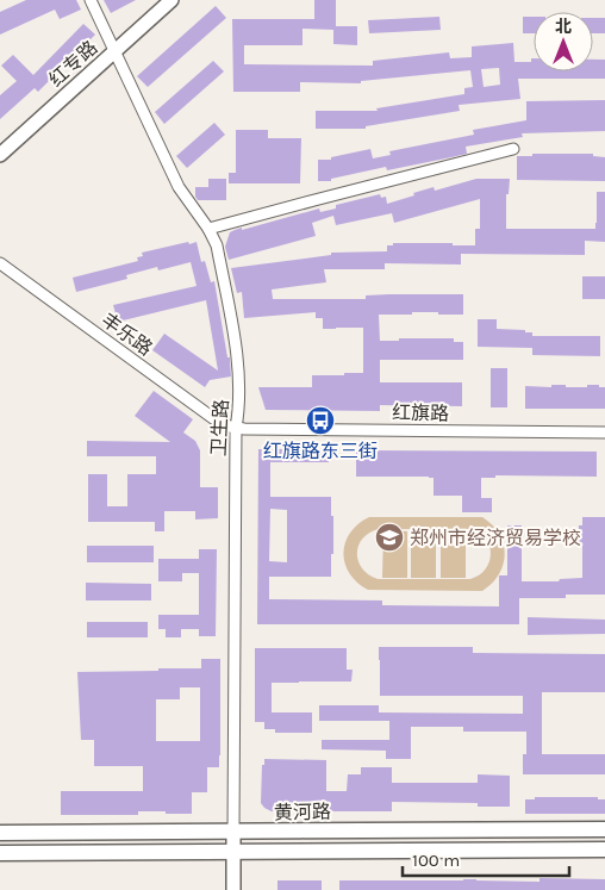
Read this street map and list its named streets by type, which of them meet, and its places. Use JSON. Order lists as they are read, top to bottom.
{
  "streets": {
    "main road": ["黄河路"],
    "street": [
      "红专路",
      "丰乐路",
      "红旗路",
      "卫生路"
    ]
  },
  "crossings": [
    ["红专路", "卫生路"],
    ["丰乐路", "红旗路"],
    ["丰乐路", "卫生路"],
    ["红旗路", "卫生路"],
    ["卫生路", "黄河路"]
  ],
  "places": {
    "bus stop": ["红旗路东三街"],
    "school or university": ["郑州市经济贸易学校"]
  },
  "scale_bar": "100 m",
  "north": "top"
}
